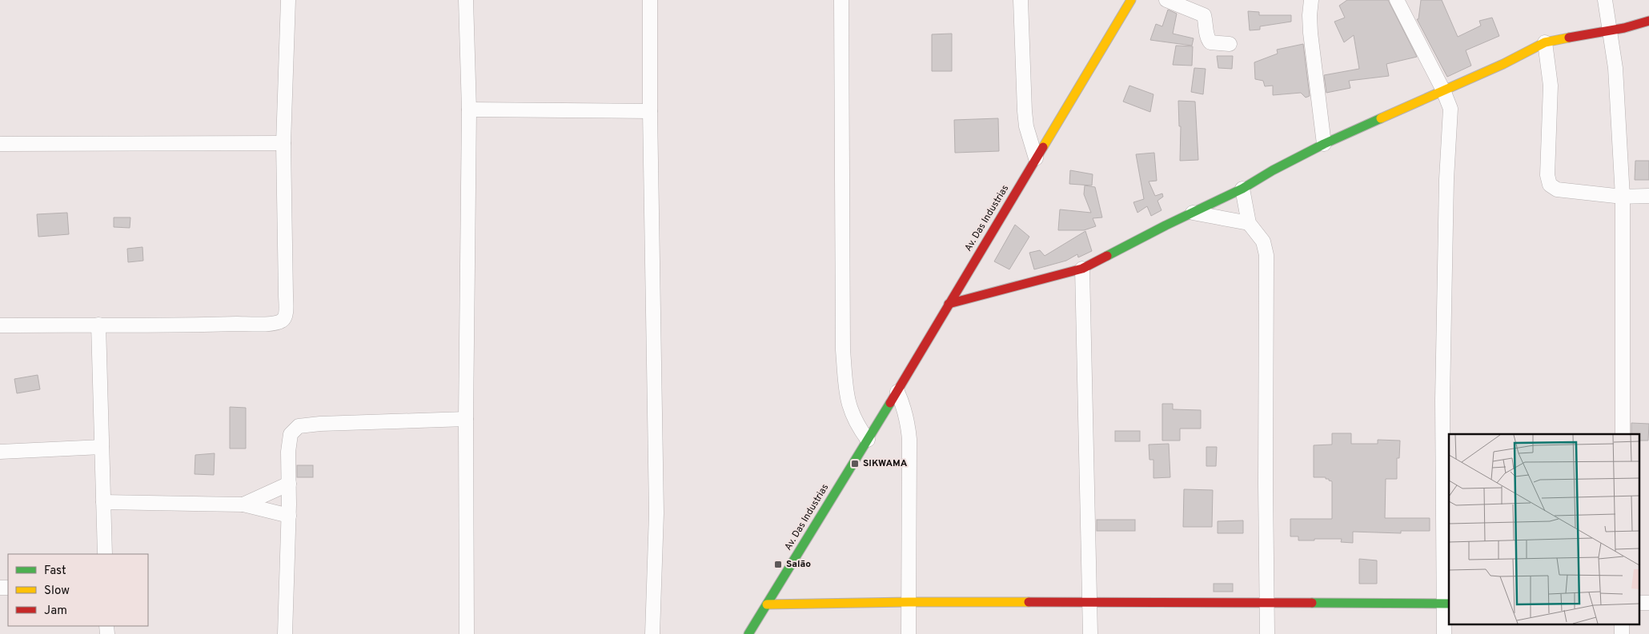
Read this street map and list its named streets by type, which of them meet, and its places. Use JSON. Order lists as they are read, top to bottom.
{
  "streets": {
    "street": ["Av. Das Industrias"]
  },
  "places": {
    "transit": ["SIKWAMA", "Salão"]
  },
  "legend": ["Fast", "Slow", "Jam"]
}
